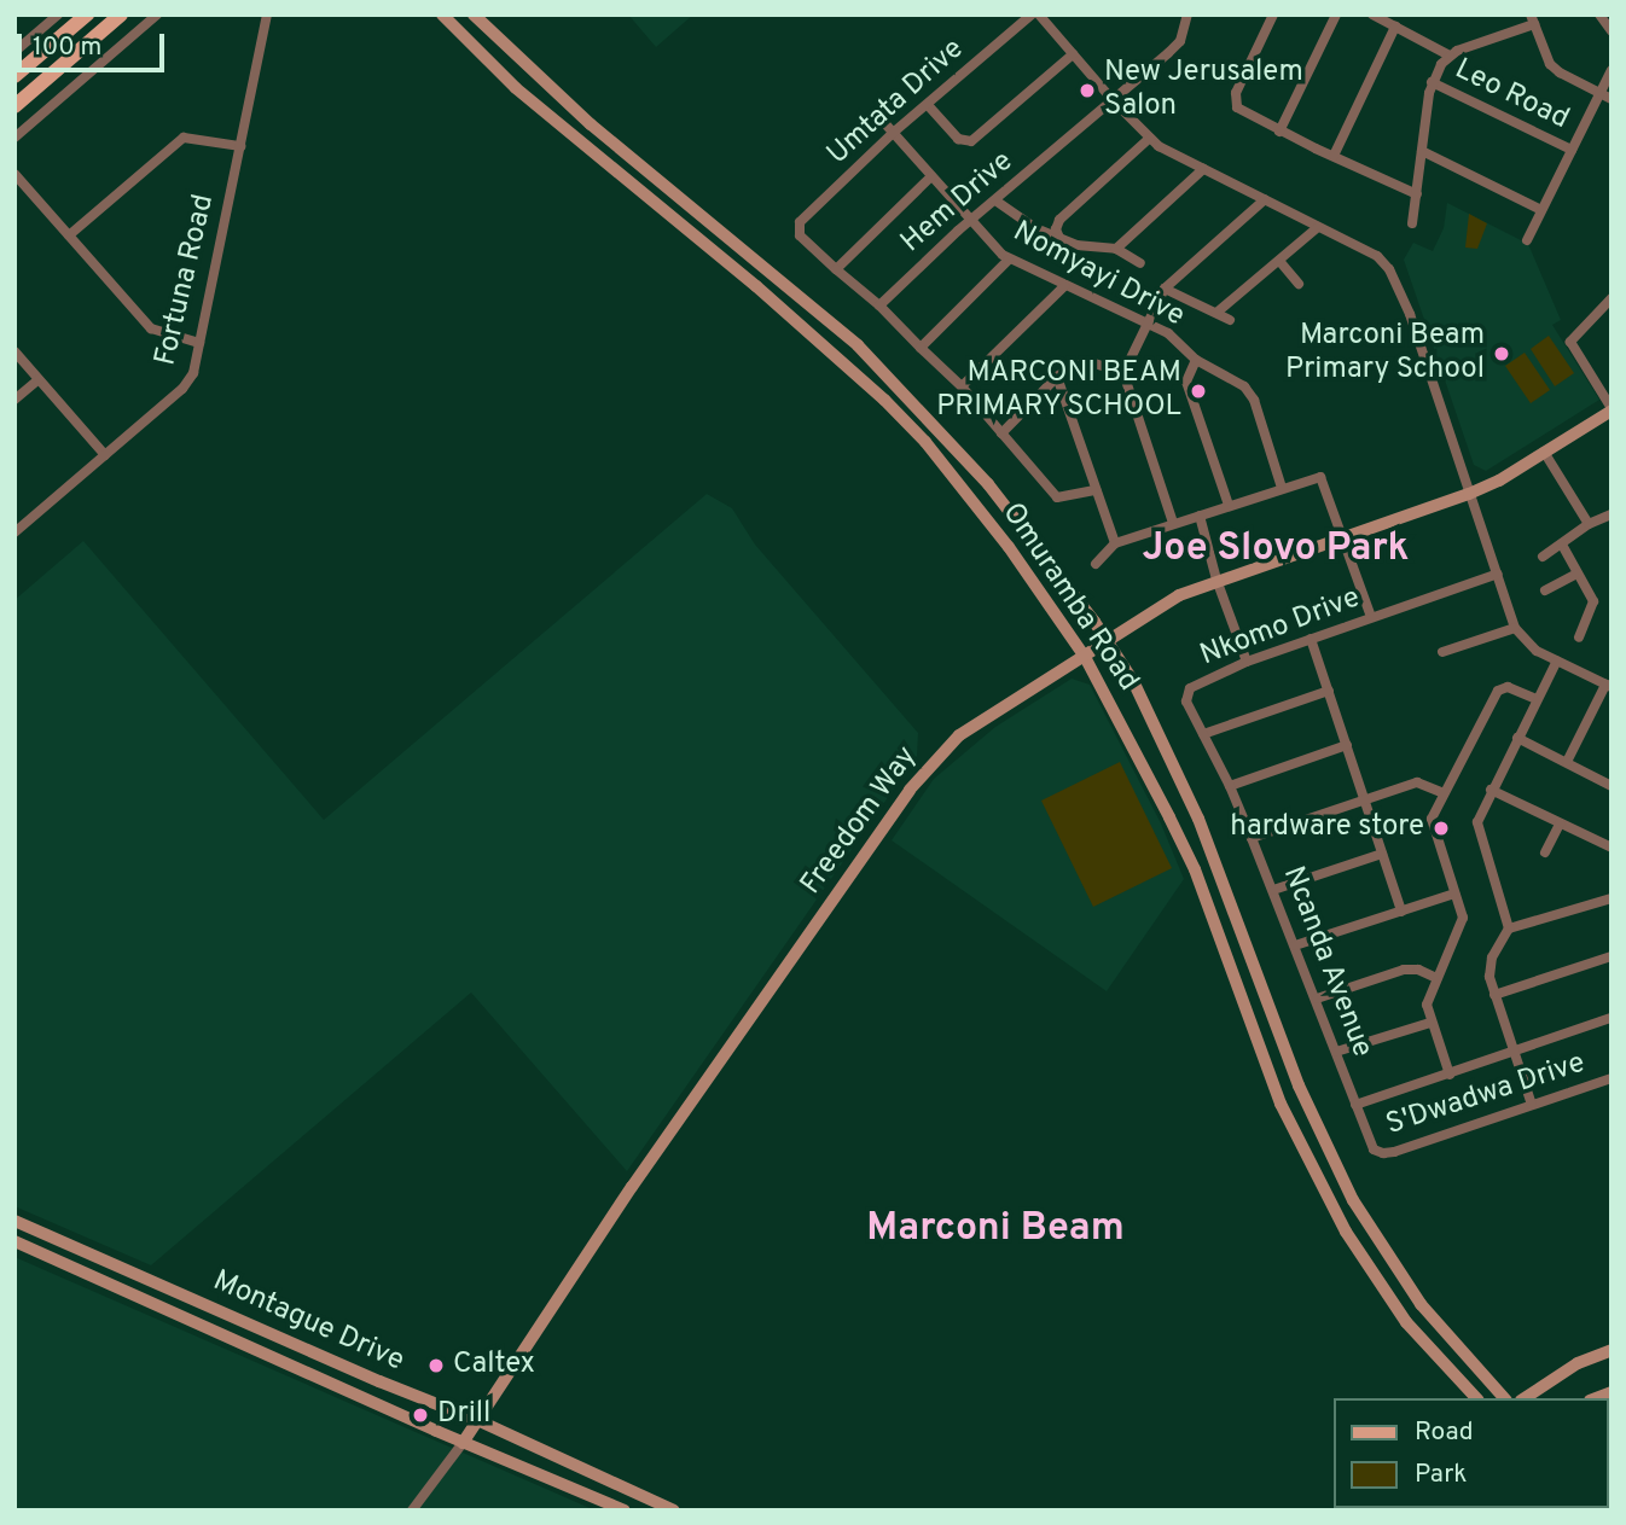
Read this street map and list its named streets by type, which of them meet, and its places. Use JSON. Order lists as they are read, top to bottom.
{
  "streets": {
    "main road": ["Omuramba Road", "Freedom Way", "Montague Drive"],
    "street": [
      "Leo Road",
      "Umtata Drive",
      "Hem Drive",
      "Nomyayi Drive",
      "Fortuna Road",
      "Nkomo Drive",
      "Ncanda Avenue",
      "S'Dwadwa Drive"
    ]
  },
  "crossings": [
    ["Umtata Drive", "Nomyayi Drive"],
    ["Hem Drive", "Nomyayi Drive"],
    ["Omuramba Road", "Freedom Way"],
    ["Nkomo Drive", "Ncanda Avenue"],
    ["Freedom Way", "Montague Drive"],
    ["Ncanda Avenue", "S'Dwadwa Drive"]
  ],
  "districts": ["Joe Slovo Park", "Marconi Beam"],
  "places": [
    "New Jerusalem Salon",
    "Marconi Beam Primary School",
    "MARCONI BEAM PRIMARY SCHOOL",
    "hardware store",
    "Caltex",
    "Drill"
  ],
  "legend": ["Road", "Park"],
  "scale_bar": "100 m"
}
